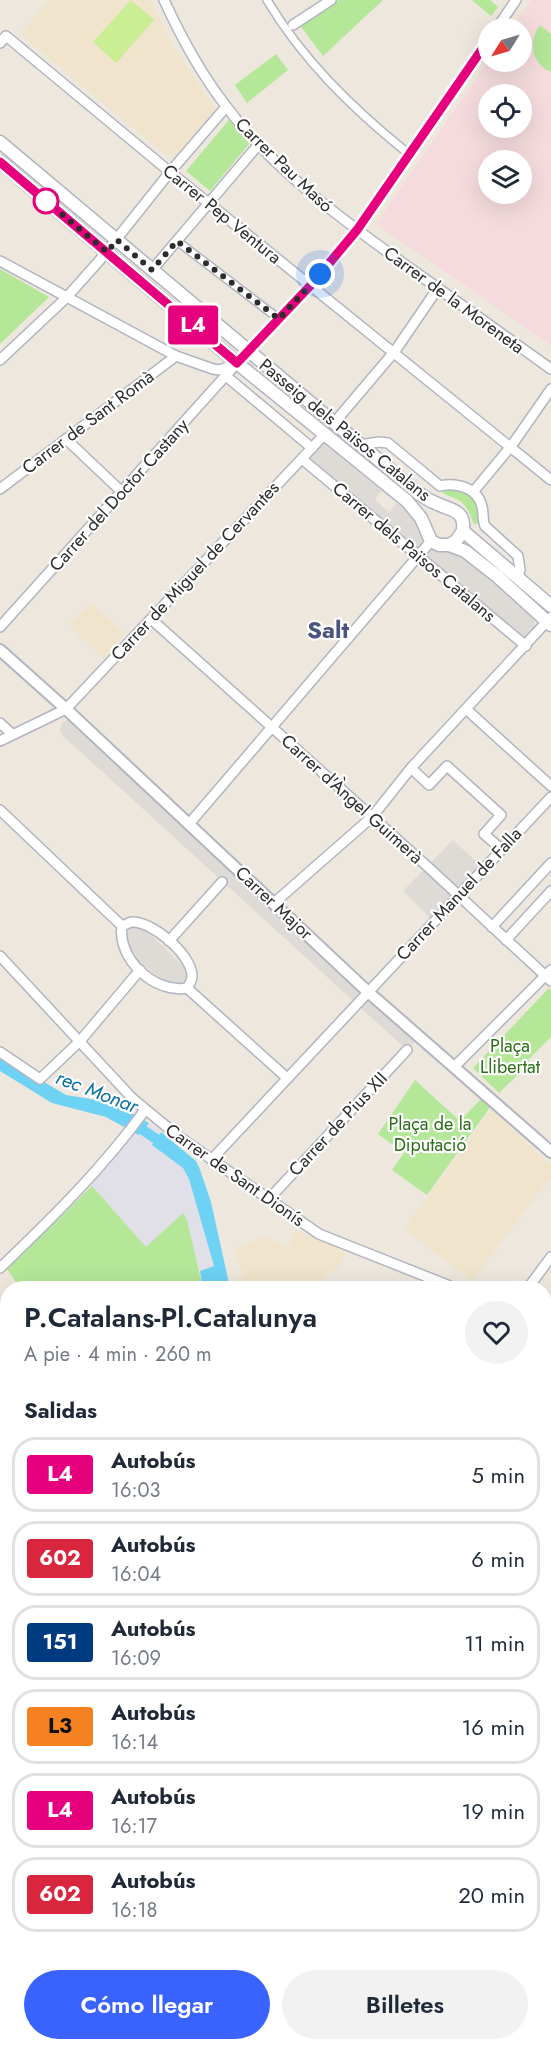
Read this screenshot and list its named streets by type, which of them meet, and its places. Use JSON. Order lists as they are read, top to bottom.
{
  "streets": {
    "main road": ["Passeig dels Països Catalans"],
    "street": [
      "Carrer Pau Masó",
      "Carrer Pep Ventura",
      "Carrer de la Moreneta",
      "Carrer de Sant Romà",
      "Carrer del Doctor Castany",
      "Carrer dels Països Catalans",
      "Carrer de Miguel de Cervantes",
      "Carrer d'Àngel Guimerà",
      "Carrer Manuel de Falla",
      "Carrer Major",
      "Carrer de Pius XII",
      "Carrer de Sant Dionís"
    ]
  },
  "crossings": [
    ["Carrer Pau Masó", "Carrer de la Moreneta"],
    ["Carrer Pau Masó", "Carrer del Doctor Castany"],
    ["Carrer Pep Ventura", "Carrer del Doctor Castany"],
    ["Carrer de la Moreneta", "Carrer del Doctor Castany"],
    ["Passeig dels Països Catalans", "Carrer del Doctor Castany"],
    ["Carrer dels Països Catalans", "Carrer de Miguel de Cervantes"],
    ["Carrer de Miguel de Cervantes", "Carrer d'Àngel Guimerà"],
    ["Carrer de Miguel de Cervantes", "Carrer Major"],
    ["Carrer d'Àngel Guimerà", "Carrer Manuel de Falla"],
    ["Carrer Manuel de Falla", "Carrer Major"],
    ["Carrer Manuel de Falla", "Carrer de Sant Dionís"],
    ["Carrer de Pius XII", "Carrer de Sant Dionís"]
  ],
  "districts": ["Salt"],
  "water": ["rec Monar"],
  "parks": ["Plaça Llibertat", "Plaça de la Diputació"],
  "lines": ["bus line L4"],
  "north": "bottom left",
  "page": {
    "on_map": "L4",
    "heading": [
      ["P.Catalans-Pl.Catalunya", "A pie · 4 min · 260 m"],
      "Salidas"
    ],
    "list": [
      {
        "mark": "L4",
        "name": "Autobús",
        "note": "16:03",
        "value": "5 min"
      },
      {
        "mark": "602",
        "name": "Autobús",
        "note": "16:04",
        "value": "6 min"
      },
      {
        "mark": "151",
        "name": "Autobús",
        "note": "16:09",
        "value": "11 min"
      },
      {
        "mark": "L3",
        "name": "Autobús",
        "note": "16:14",
        "value": "16 min"
      },
      {
        "mark": "L4",
        "name": "Autobús",
        "note": "16:17",
        "value": "19 min"
      },
      {
        "mark": "602",
        "name": "Autobús",
        "note": "16:18",
        "value": "20 min"
      }
    ],
    "buttons": ["Cómo llegar", "Billetes"]
  }
}
